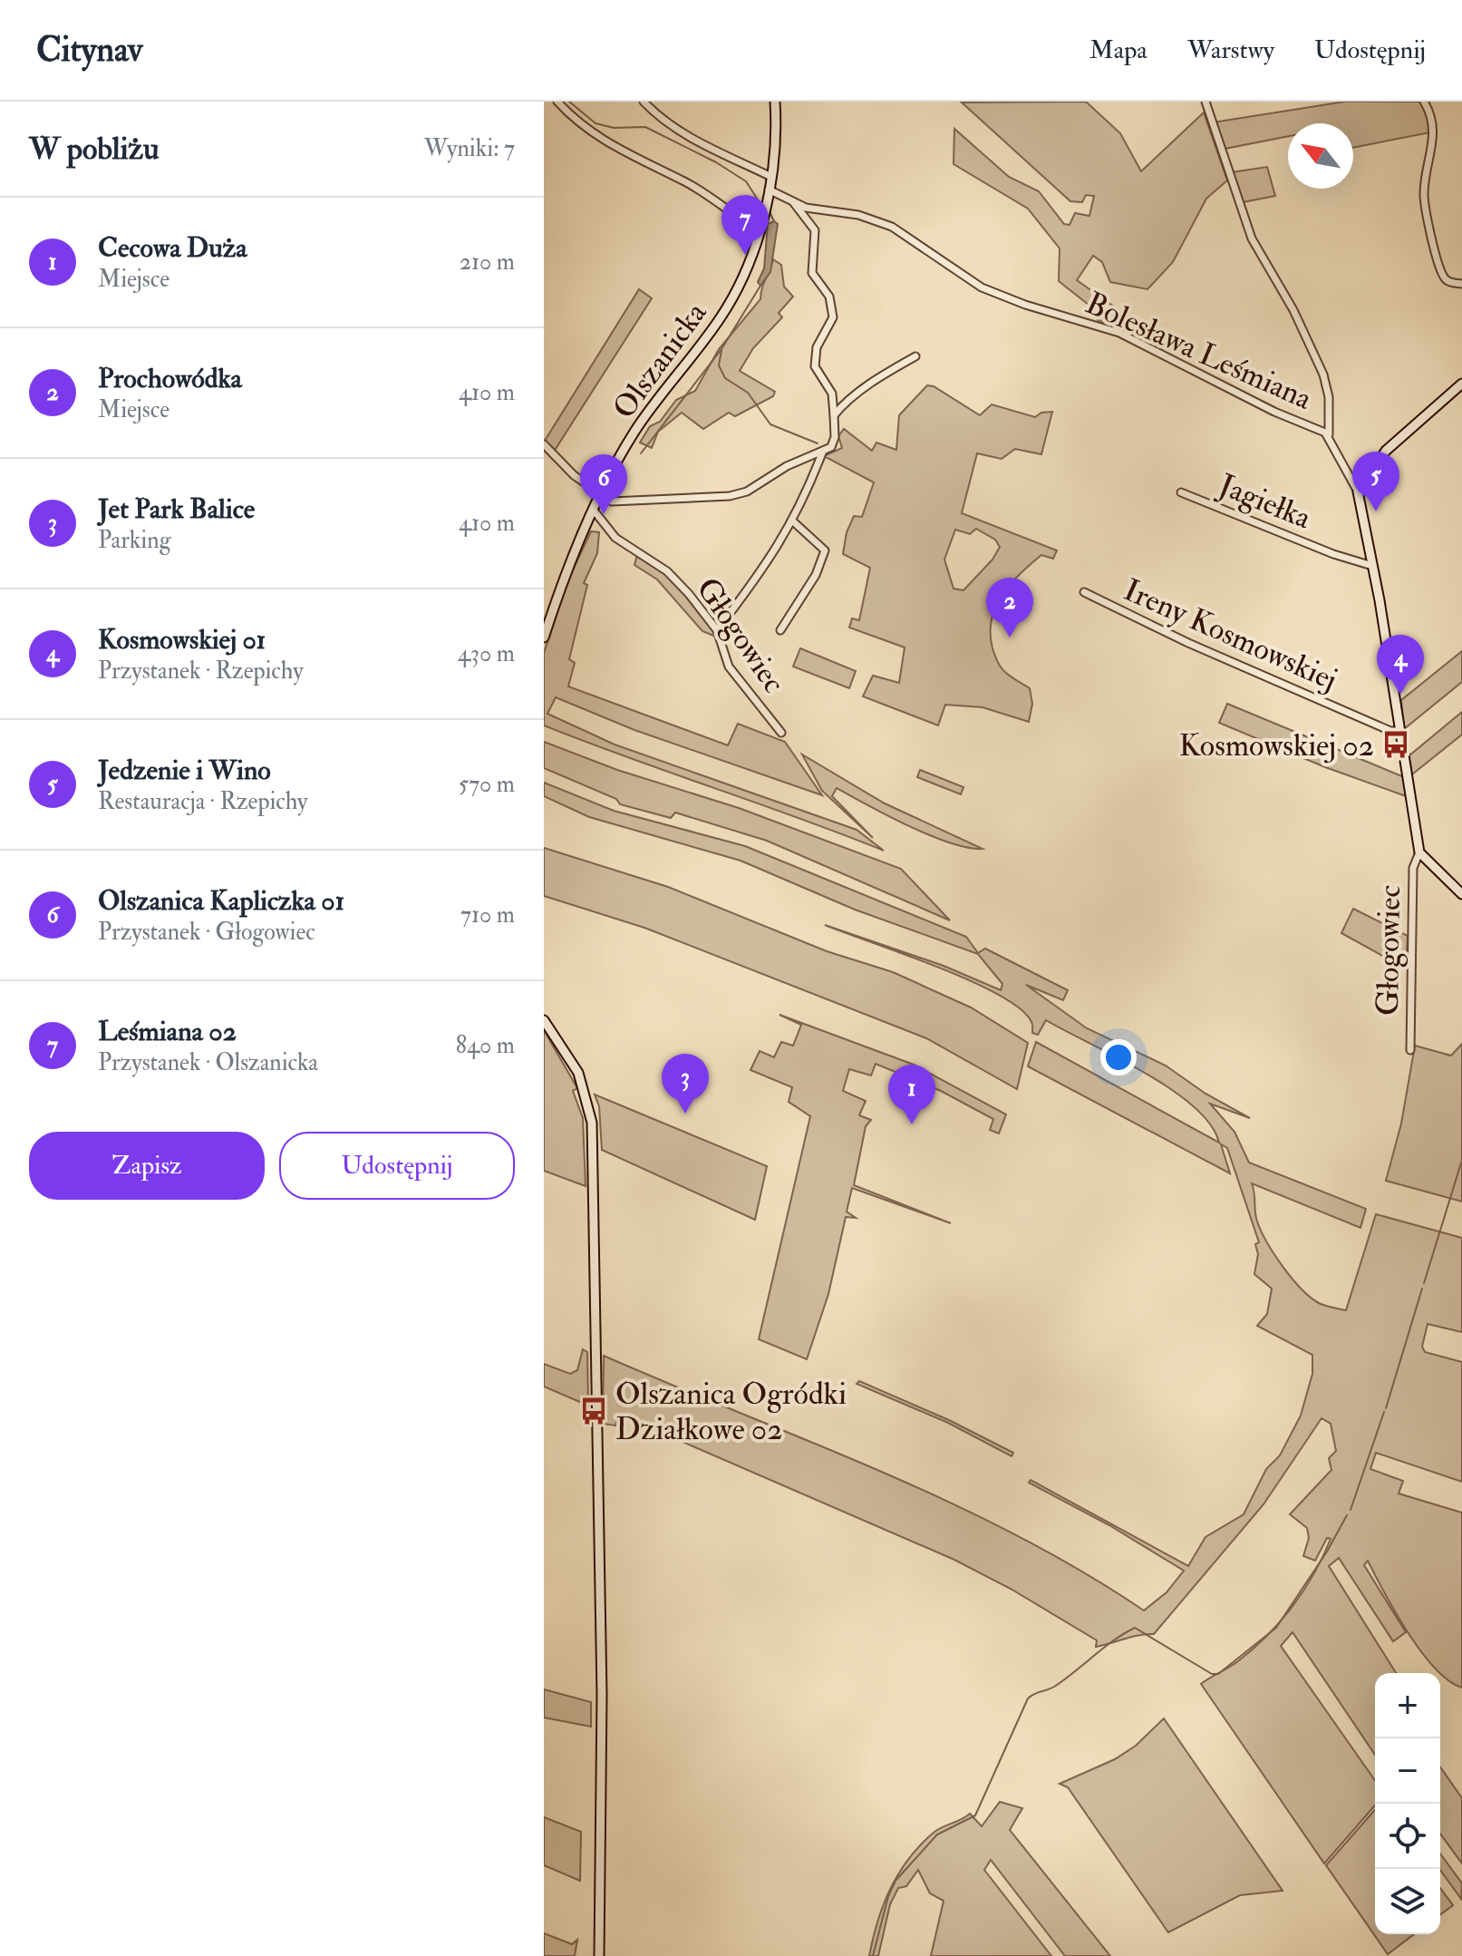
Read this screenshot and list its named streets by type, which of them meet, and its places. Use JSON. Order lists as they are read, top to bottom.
{
  "streets": {
    "street": [
      "Bolesława Leśmiana",
      "Olszanicka",
      "Jagiełka",
      "Ireny Kosmowskiej",
      "Głogowiec"
    ]
  },
  "crossings": [
    ["Olszanicka", "Głogowiec"]
  ],
  "places": {
    "bus stop": ["Kosmowskiej 02", "Olszanica Ogródki Działkowe 02"]
  },
  "north": "top left",
  "page": {
    "header": "Citynav",
    "nav": ["Mapa", "Warstwy", "Udostępnij"],
    "heading": ["W pobliżu", "Wyniki: 7"],
    "pins": [
      "7",
      "5",
      "6",
      "2",
      "4",
      "3",
      "1"
    ],
    "list": [
      {
        "mark": "1",
        "name": "Cecowa Duża",
        "note": "Miejsce",
        "value": "210 m"
      },
      {
        "mark": "2",
        "name": "Prochowódka",
        "note": "Miejsce",
        "value": "410 m"
      },
      {
        "mark": "3",
        "name": "Jet Park Balice",
        "note": "Parking",
        "value": "410 m"
      },
      {
        "mark": "4",
        "name": "Kosmowskiej 01",
        "note": "Przystanek · Rzepichy",
        "value": "430 m"
      },
      {
        "mark": "5",
        "name": "Jedzenie i Wino",
        "note": "Restauracja · Rzepichy",
        "value": "570 m"
      },
      {
        "mark": "6",
        "name": "Olszanica Kapliczka 01",
        "note": "Przystanek · Głogowiec",
        "value": "710 m"
      },
      {
        "mark": "7",
        "name": "Leśmiana 02",
        "note": "Przystanek · Olszanicka",
        "value": "840 m"
      }
    ],
    "buttons": ["Zapisz", "Udostępnij"],
    "map_buttons": ["+", "−"]
  }
}
